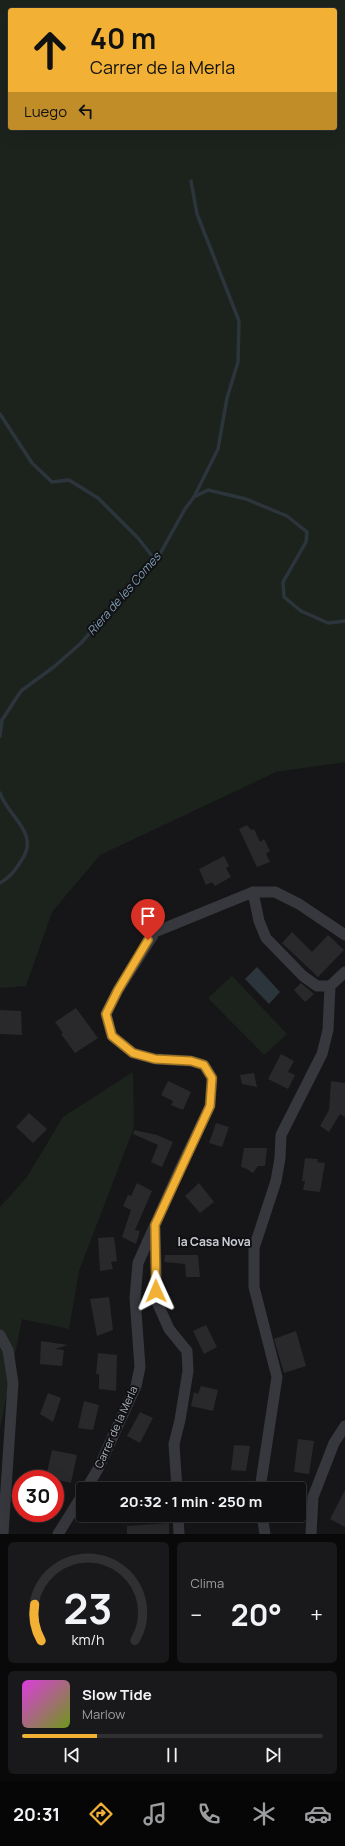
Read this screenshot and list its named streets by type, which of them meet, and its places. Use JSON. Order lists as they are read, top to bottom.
{
  "streets": {
    "street": ["Carrer de la Merla"]
  },
  "districts": ["la Casa Nova"],
  "water": ["Riera de les Comes"],
  "page": {
    "turn": ["40 m", "Carrer de la Merla"],
    "then": "Luego",
    "limit": "30",
    "trip": "20:32 · 1 min · 250 m",
    "tile": "Clima",
    "heat": ["−", "20°", "+"],
    "song": ["Slow Tide", "Marlow"],
    "tabs": "20:31",
    "gauge": ["23", "km/h"]
  }
}
